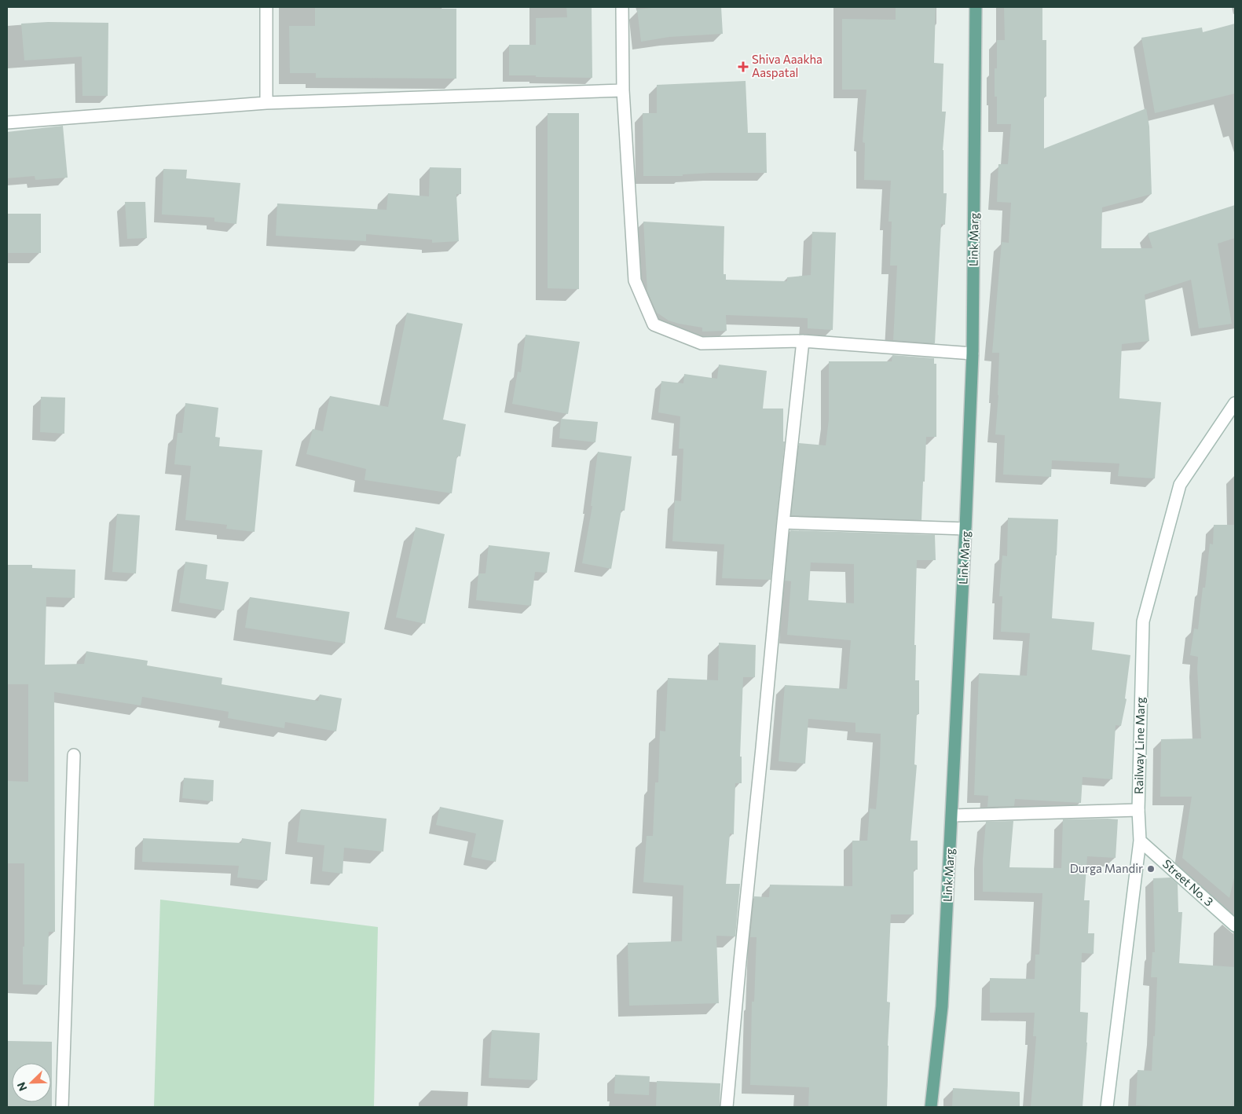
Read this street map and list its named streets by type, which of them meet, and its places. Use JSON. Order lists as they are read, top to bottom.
{
  "streets": {
    "main road": ["Link Marg"],
    "street": ["Railway Line Marg", "Street No. 3"]
  },
  "crossings": [
    ["Railway Line Marg", "Street No. 3"]
  ],
  "places": {
    "health": ["Shiva Aaakha Aaspatal"],
    "other": ["Durga Mandir"]
  },
  "north": "bottom left"
}
